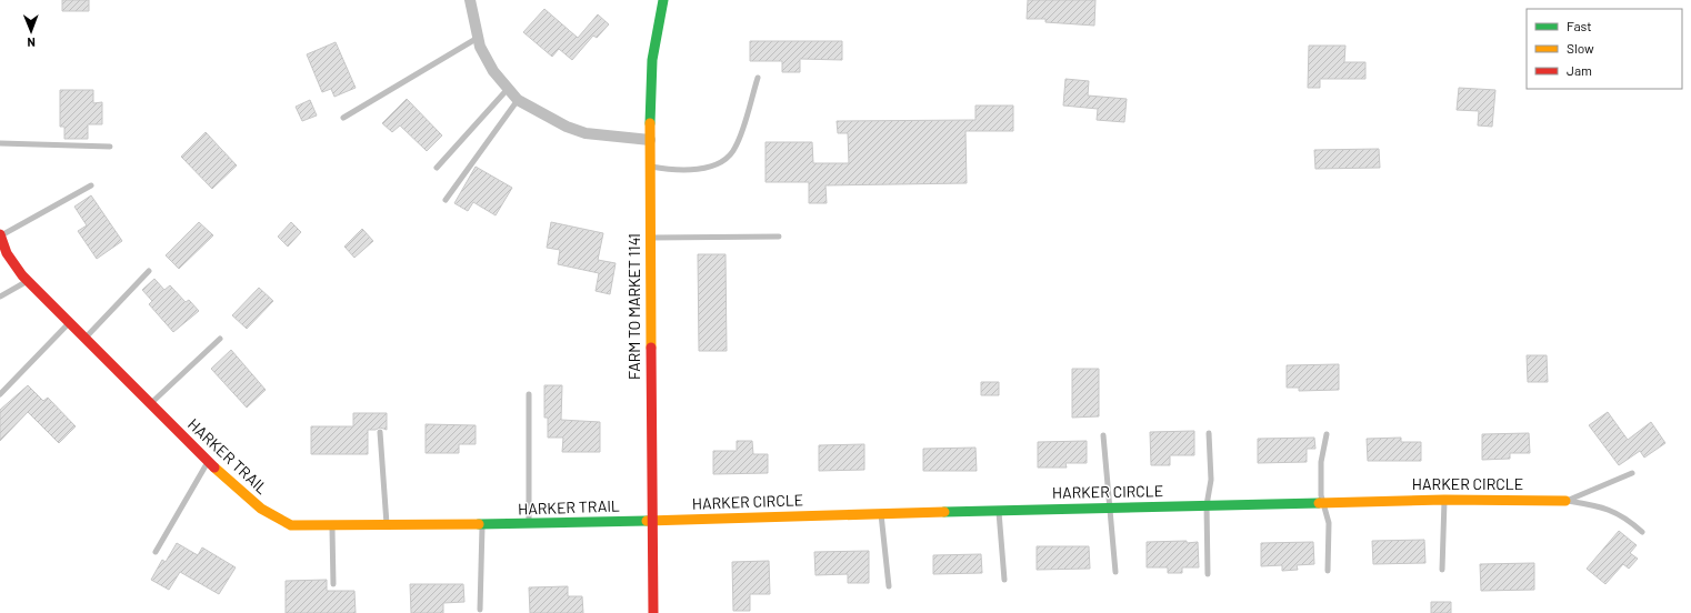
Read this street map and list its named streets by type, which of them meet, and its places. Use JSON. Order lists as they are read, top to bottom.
{
  "streets": {
    "street": ["FARM TO MARKET 1141", "HARKER TRAIL", "HARKER CIRCLE"]
  },
  "crossings": [
    ["FARM TO MARKET 1141", "HARKER TRAIL"],
    ["FARM TO MARKET 1141", "HARKER CIRCLE"],
    ["HARKER TRAIL", "HARKER CIRCLE"]
  ],
  "legend": ["Fast", "Slow", "Jam"],
  "north": "bottom"
}
